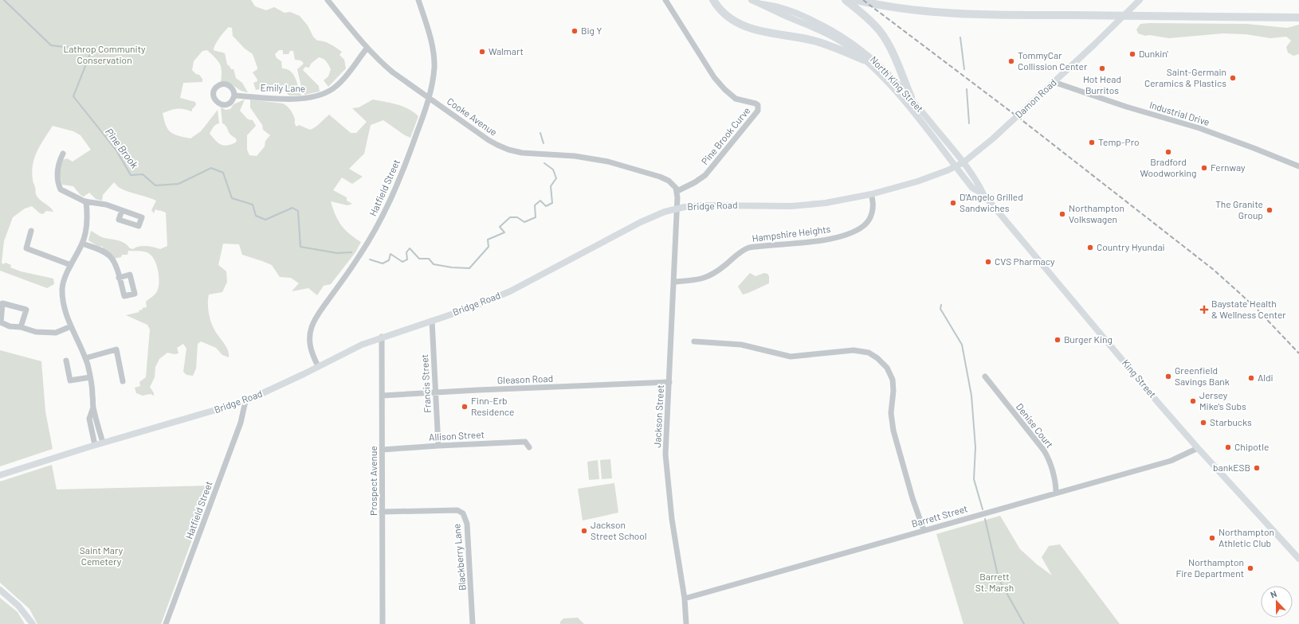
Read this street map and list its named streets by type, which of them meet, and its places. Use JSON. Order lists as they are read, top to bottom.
{
  "streets": {
    "main road": [
      "North King Street",
      "Damon Road",
      "Bridge Road",
      "King Street"
    ],
    "street": [
      "Emily Lane",
      "Industrial Drive",
      "Cooke Avenue",
      "Pine Brook Curve",
      "Hatfield Street",
      "Hampshire Heights",
      "Gleason Road",
      "Francis Street",
      "Jackson Street",
      "Denise Court",
      "Allison Street",
      "Prospect Avenue",
      "Barrett Street",
      "Blackberry Lane"
    ]
  },
  "crossings": [
    ["North King Street", "Damon Road"],
    ["North King Street", "Bridge Road"],
    ["North King Street", "King Street"],
    ["Emily Lane", "Cooke Avenue"],
    ["Damon Road", "Industrial Drive"],
    ["Damon Road", "Bridge Road"],
    ["Damon Road", "King Street"],
    ["Cooke Avenue", "Pine Brook Curve"],
    ["Cooke Avenue", "Hatfield Street"],
    ["Hatfield Street", "Bridge Road"],
    ["Bridge Road", "Hampshire Heights"],
    ["Bridge Road", "King Street"],
    ["Bridge Road", "Francis Street"],
    ["Bridge Road", "Jackson Street"],
    ["Bridge Road", "Prospect Avenue"],
    ["Hampshire Heights", "Jackson Street"],
    ["King Street", "Barrett Street"],
    ["Gleason Road", "Francis Street"],
    ["Gleason Road", "Jackson Street"],
    ["Gleason Road", "Prospect Avenue"],
    ["Francis Street", "Allison Street"],
    ["Jackson Street", "Barrett Street"],
    ["Denise Court", "Barrett Street"],
    ["Allison Street", "Prospect Avenue"],
    ["Prospect Avenue", "Blackberry Lane"]
  ],
  "water": ["Pine Brook"],
  "parks": ["Lathrop Community Conservation", "Saint Mary Cemetery", "Barrett St. Marsh"],
  "places": {
    "other": [
      "Big Y",
      "Walmart",
      "Dunkin'",
      "TommyCar Collission Center",
      "Hot Head Burritos",
      "Saint-Germain Ceramics & Plastics",
      "Temp-Pro",
      "Bradford Woodworking",
      "Fernway",
      "D'Angelo Grilled Sandwiches",
      "The Granite Group",
      "Northampton Volkswagen",
      "Country Hyundai",
      "CVS Pharmacy",
      "Burger King",
      "Greenfield Savings Bank",
      "Aldi",
      "Jersey Mike's Subs",
      "Finn-Erb Residence",
      "Starbucks",
      "Chipotle",
      "bankESB",
      "Jackson Street School",
      "Northampton Athletic Club",
      "Northampton Fire Department"
    ],
    "health": ["Baystate Health & Wellness Center"]
  },
  "north": "top"
}
